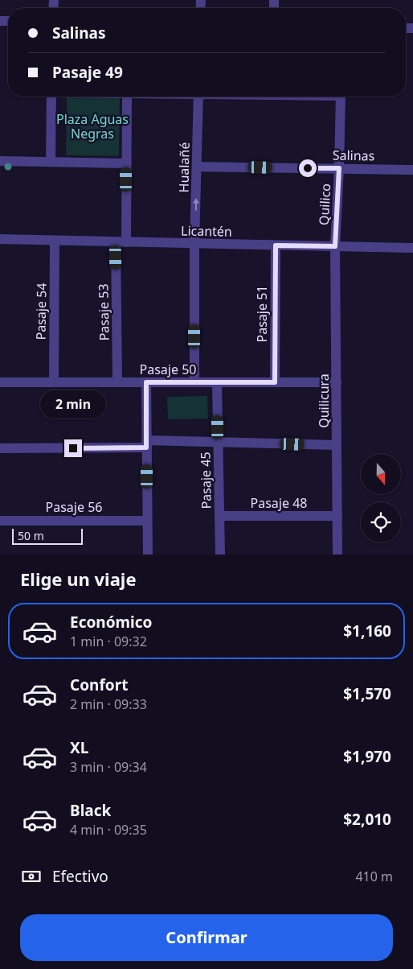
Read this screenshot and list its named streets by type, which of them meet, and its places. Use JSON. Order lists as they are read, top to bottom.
{
  "streets": {
    "street": [
      "Salinas",
      "Hualañé",
      "Quilico",
      "Licantén",
      "Pasaje 54",
      "Pasaje 53",
      "Pasaje 51",
      "Pasaje 50",
      "Quilicura",
      "Pasaje 45",
      "Pasaje 48",
      "Pasaje 56"
    ]
  },
  "crossings": [
    ["Salinas", "Hualañé"],
    ["Salinas", "Quilico"],
    ["Hualañé", "Licantén"],
    ["Hualañé", "Pasaje 50"],
    ["Quilico", "Licantén"],
    ["Quilico", "Quilicura"],
    ["Licantén", "Pasaje 54"],
    ["Licantén", "Pasaje 53"],
    ["Licantén", "Pasaje 51"],
    ["Licantén", "Quilicura"],
    ["Pasaje 54", "Pasaje 50"],
    ["Pasaje 53", "Pasaje 50"],
    ["Pasaje 51", "Pasaje 50"],
    ["Pasaje 50", "Quilicura"],
    ["Pasaje 50", "Pasaje 45"],
    ["Quilicura", "Pasaje 48"],
    ["Pasaje 45", "Pasaje 48"]
  ],
  "parks": ["Plaza Aguas Negras"],
  "scale_bar": "50 m",
  "north": "bottom",
  "page": {
    "banner": ["Salinas", "Pasaje 49"],
    "bubble": "2 min",
    "scale": "50 m",
    "heading": "Elige un viaje",
    "list": [
      {
        "name": "Económico",
        "note": "1 min · 09:32",
        "value": "$1,160"
      },
      {
        "name": "Confort",
        "note": "2 min · 09:33",
        "value": "$1,570"
      },
      {
        "name": "XL",
        "note": "3 min · 09:34",
        "value": "$1,970"
      },
      {
        "name": "Black",
        "note": "4 min · 09:35",
        "value": "$2,010"
      }
    ],
    "pay": ["Efectivo", "410 m"],
    "buttons": "Confirmar"
  }
}
